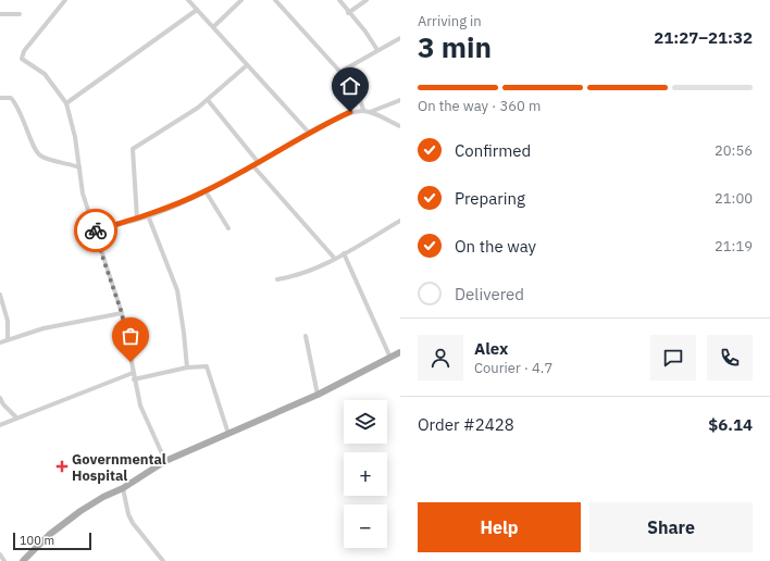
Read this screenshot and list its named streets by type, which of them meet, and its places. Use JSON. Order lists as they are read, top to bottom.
{
  "places": {
    "health": ["Governmental Hospital"]
  },
  "scale_bar": "100 m",
  "page": {
    "heading": ["3 min", "Arriving in", "21:27–21:32"],
    "panel": [
      "Alex",
      "Courier · 4.7",
      "Order #2428",
      "$6.14"
    ],
    "bar": "On the way · 360 m",
    "list": [
      ["Confirmed", "20:56"],
      ["Preparing", "21:00"],
      ["On the way", "21:19"],
      "Delivered"
    ],
    "map_buttons": ["+", "−"],
    "buttons": ["Help", "Share"],
    "scale": "100 m"
  }
}
